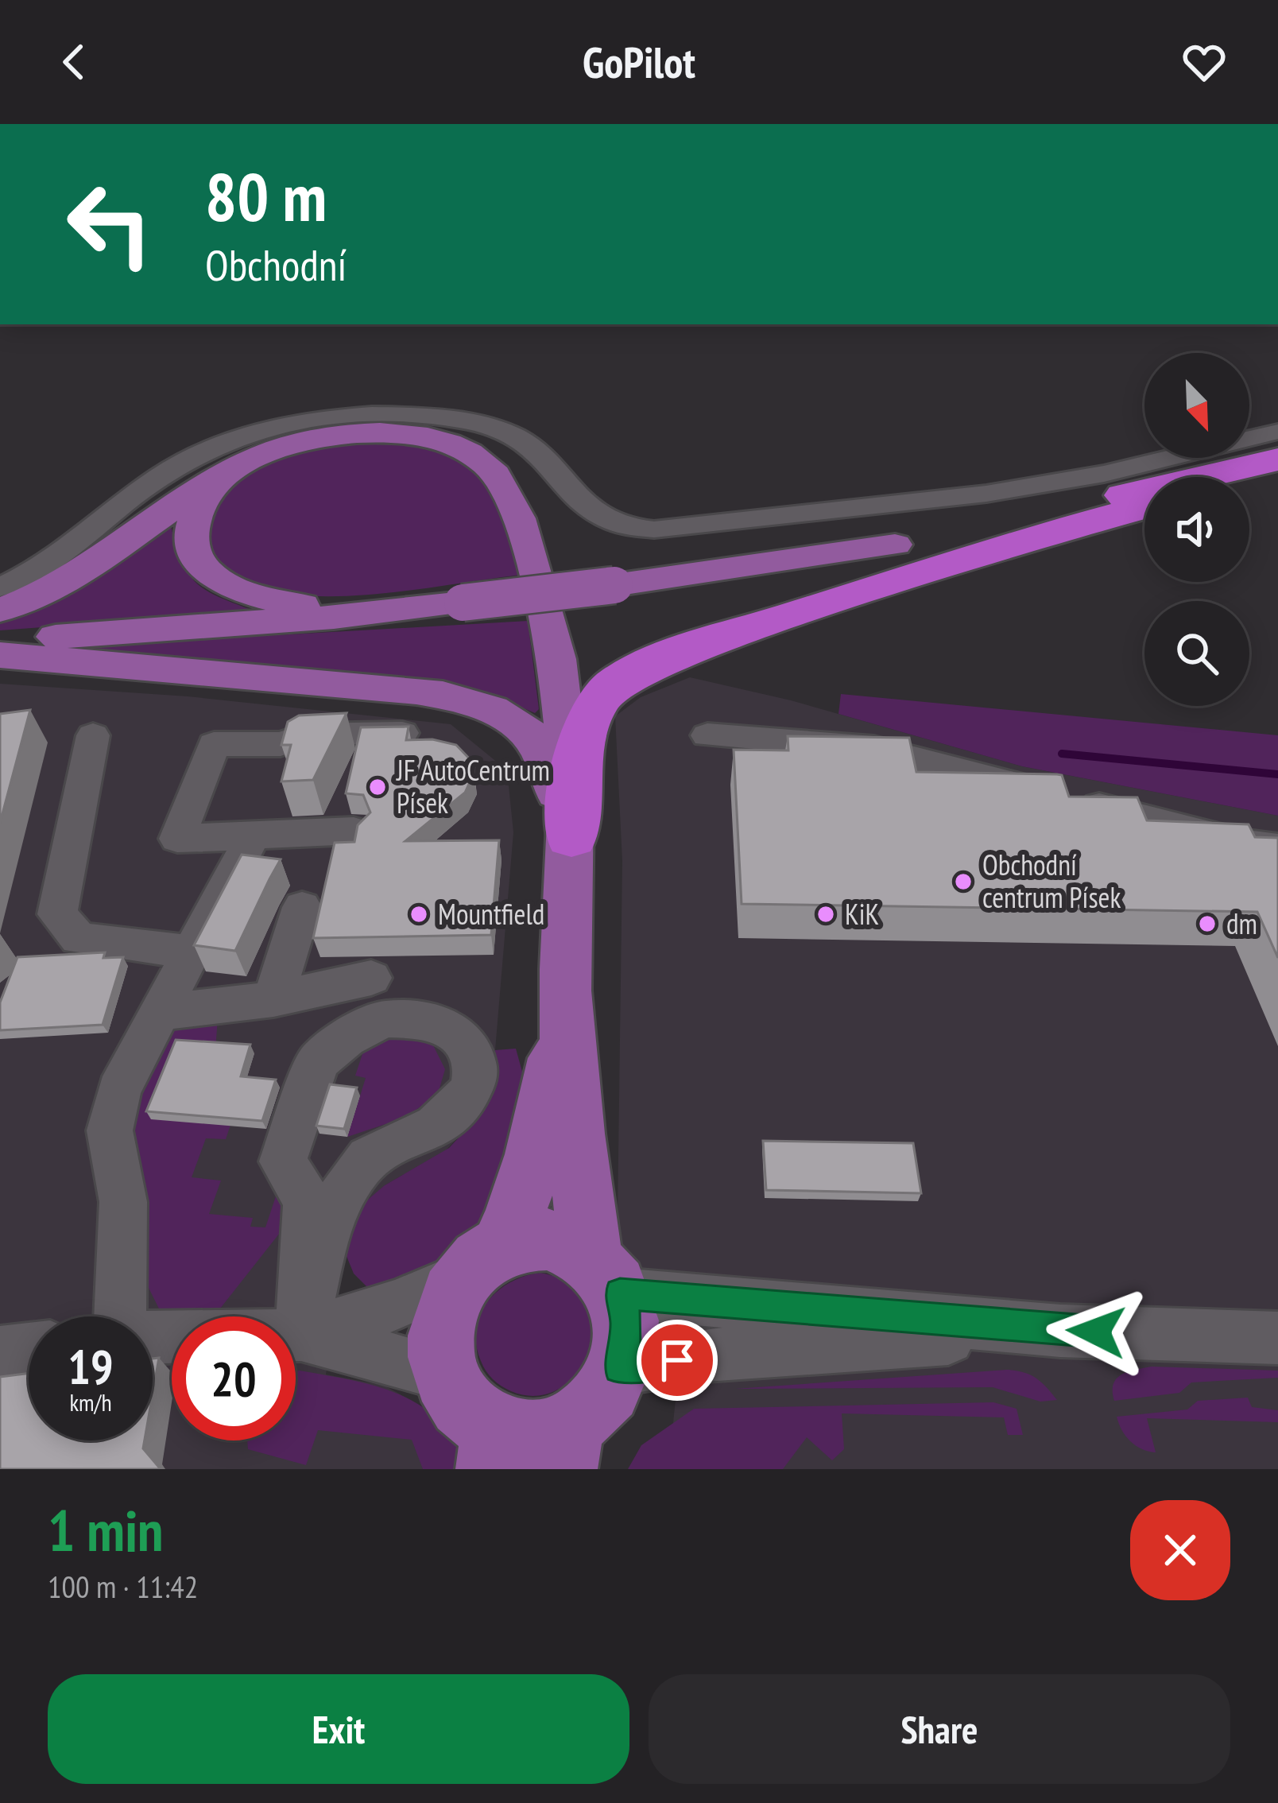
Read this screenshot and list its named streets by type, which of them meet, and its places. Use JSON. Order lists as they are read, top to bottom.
{
  "places": [
    "JF AutoCentrum Písek",
    "Obchodní centrum Písek",
    "Mountfield",
    "KiK",
    "dm"
  ],
  "north": "bottom right",
  "page": {
    "header": "GoPilot",
    "turn": ["80 m", "Obchodní"],
    "speed": "19 km/h",
    "limit": "20",
    "heading": ["1 min", "100 m · 11:42"],
    "buttons": ["Exit", "Share"]
  }
}
